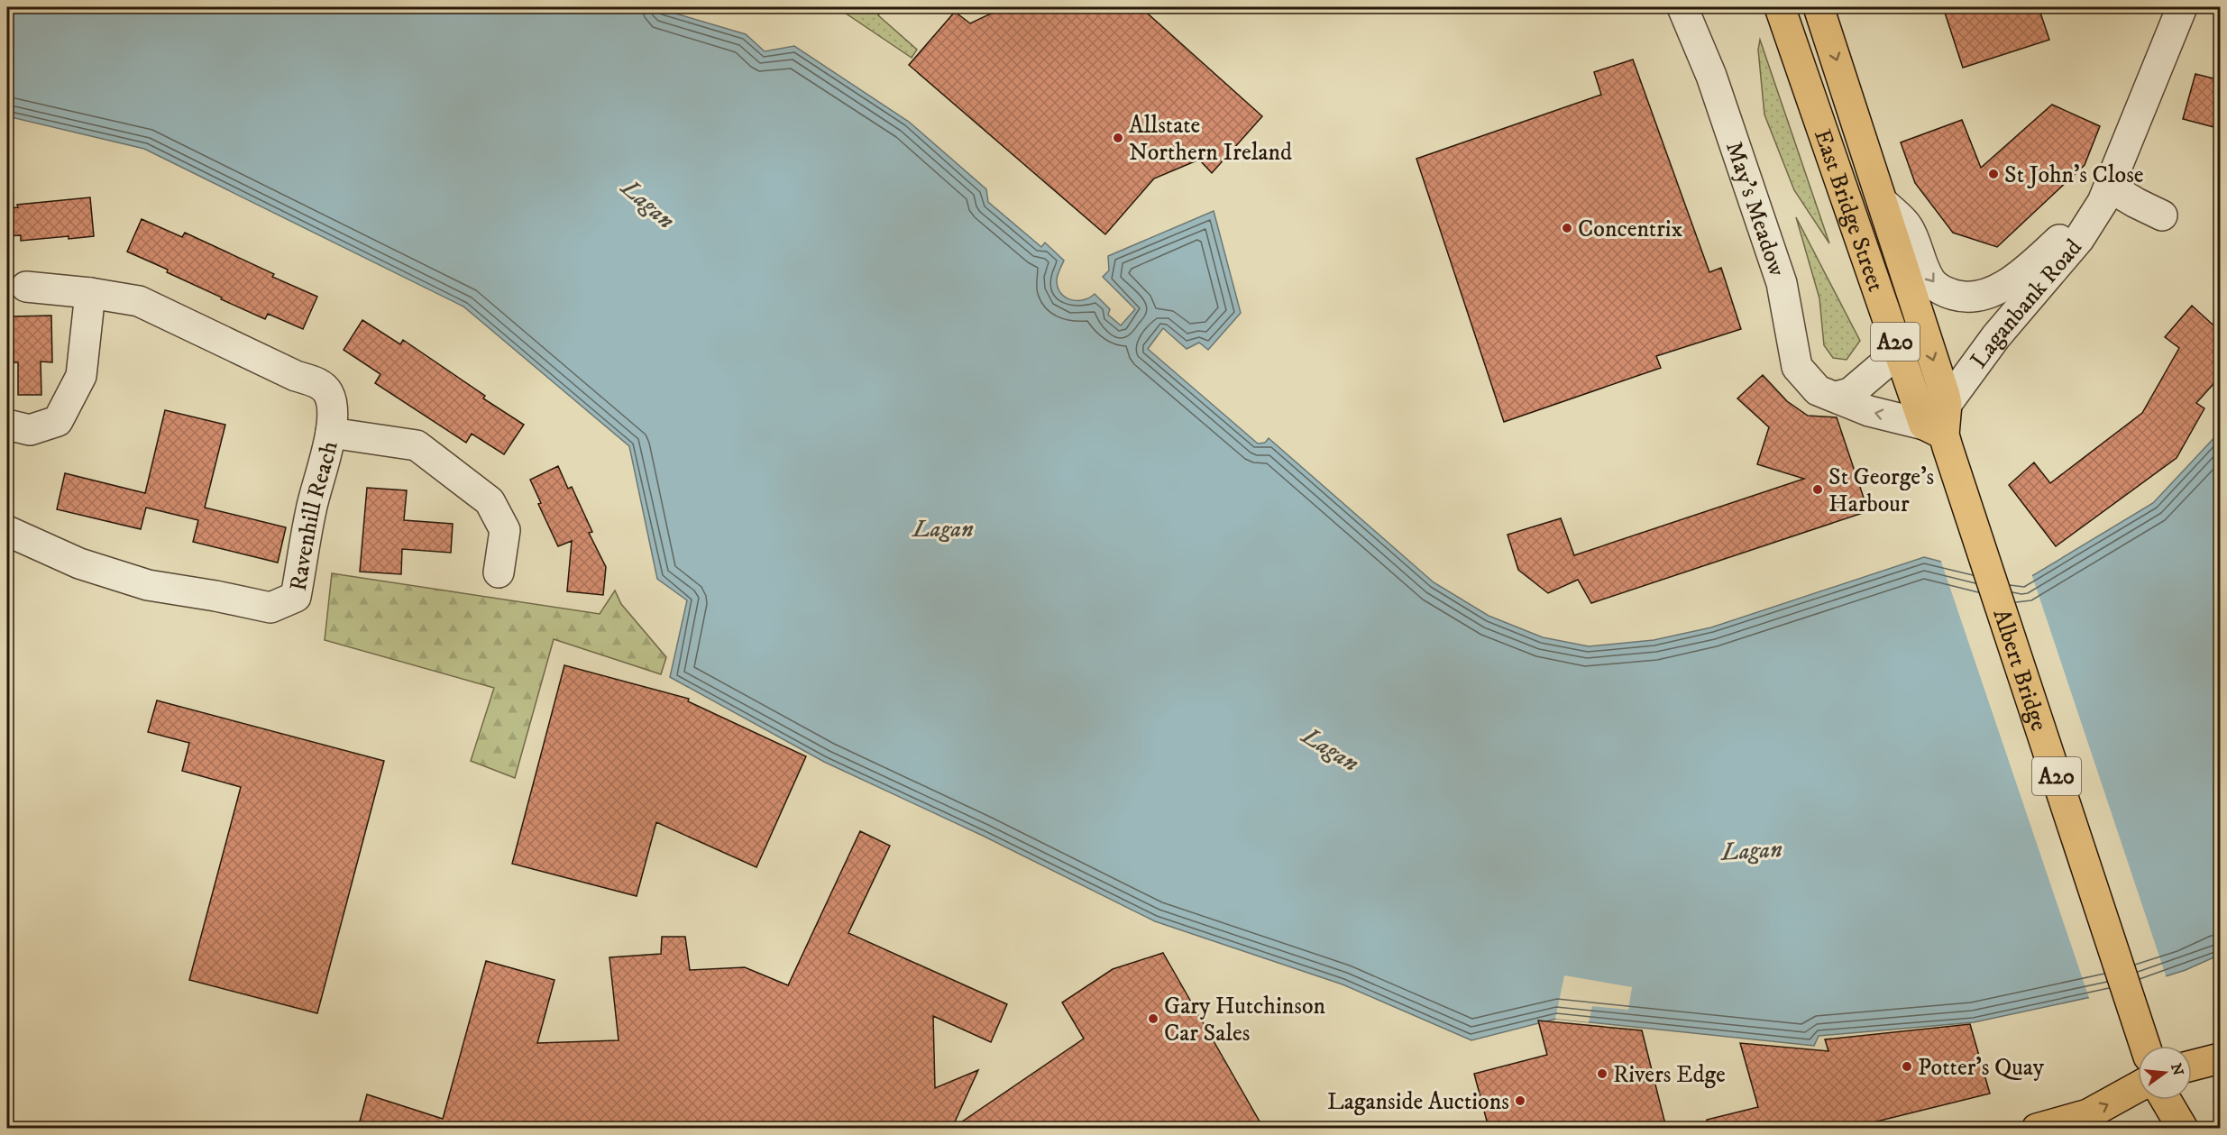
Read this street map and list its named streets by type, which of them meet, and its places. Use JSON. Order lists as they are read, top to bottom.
{
  "streets": {
    "main road": ["East Bridge Street", "A20", "Albert Bridge"],
    "street": ["May's Meadow", "Laganbank Road", "Ravenhill Reach"]
  },
  "crossings": [
    ["May's Meadow", "East Bridge Street"],
    ["East Bridge Street", "Laganbank Road"],
    ["East Bridge Street", "Albert Bridge"]
  ],
  "water": ["Lagan"],
  "places": [
    "Allstate Northern Ireland",
    "St John's Close",
    "Concentrix",
    "St George's Harbour",
    "Gary Hutchinson Car Sales",
    "Potter's Quay",
    "Rivers Edge",
    "Laganside Auctions"
  ],
  "north": "right"
}
